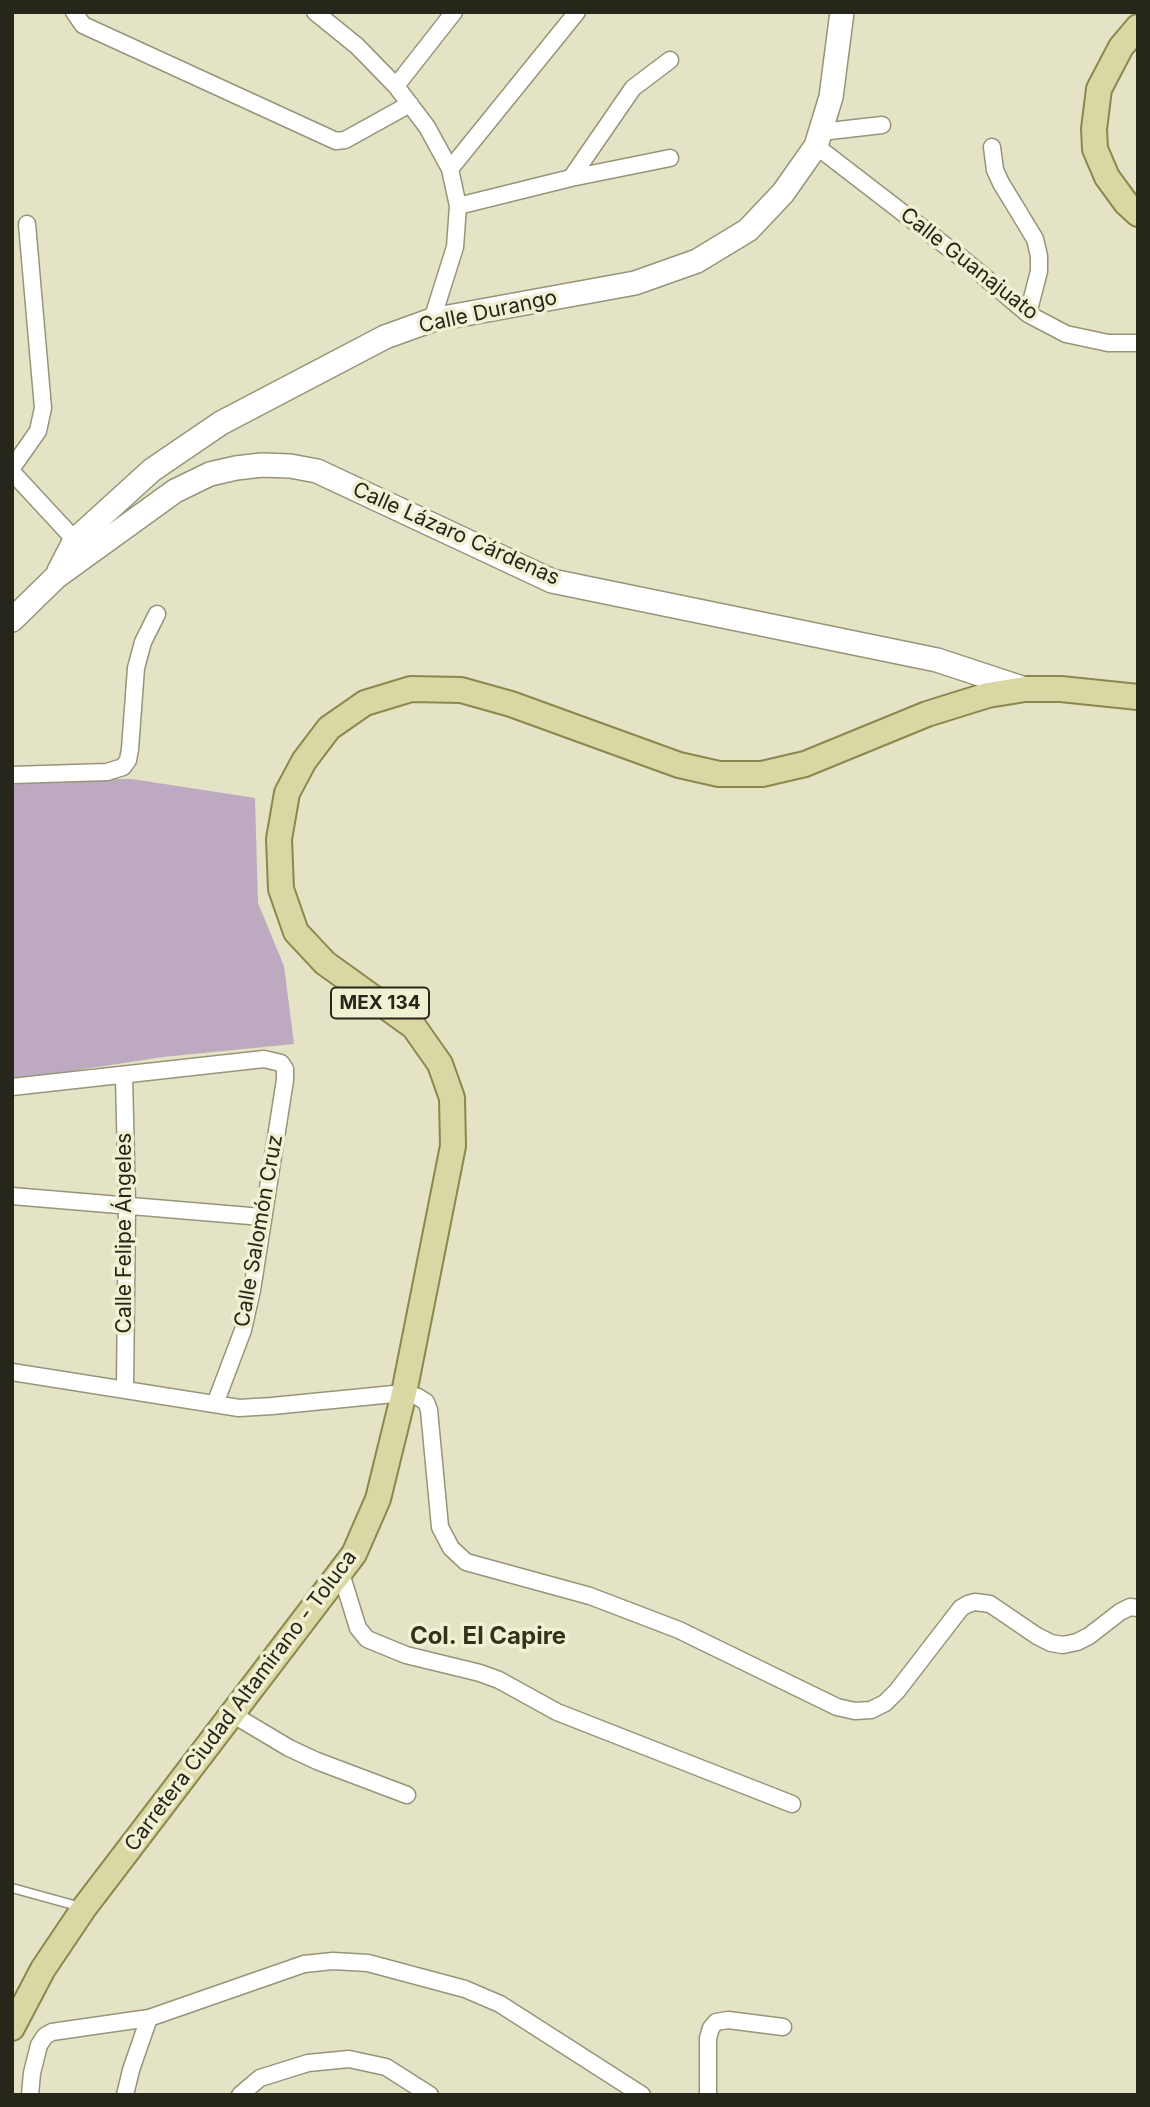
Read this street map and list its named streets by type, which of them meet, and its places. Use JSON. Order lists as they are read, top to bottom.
{
  "streets": {
    "main road": ["MEX 134", "Carretera Ciudad Altamirano - Toluca"],
    "street": [
      "Calle Guanajuato",
      "Calle Durango",
      "Calle Lázaro Cárdenas",
      "Calle Salomón Cruz",
      "Calle Felipe Ángeles"
    ]
  },
  "crossings": [
    ["Calle Guanajuato", "Calle Durango"],
    ["Calle Durango", "Calle Lázaro Cárdenas"],
    ["Calle Lázaro Cárdenas", "Carretera Ciudad Altamirano - Toluca"],
    ["Calle Salomón Cruz", "Calle Felipe Ángeles"]
  ],
  "districts": ["Col. El Capire"]
}
